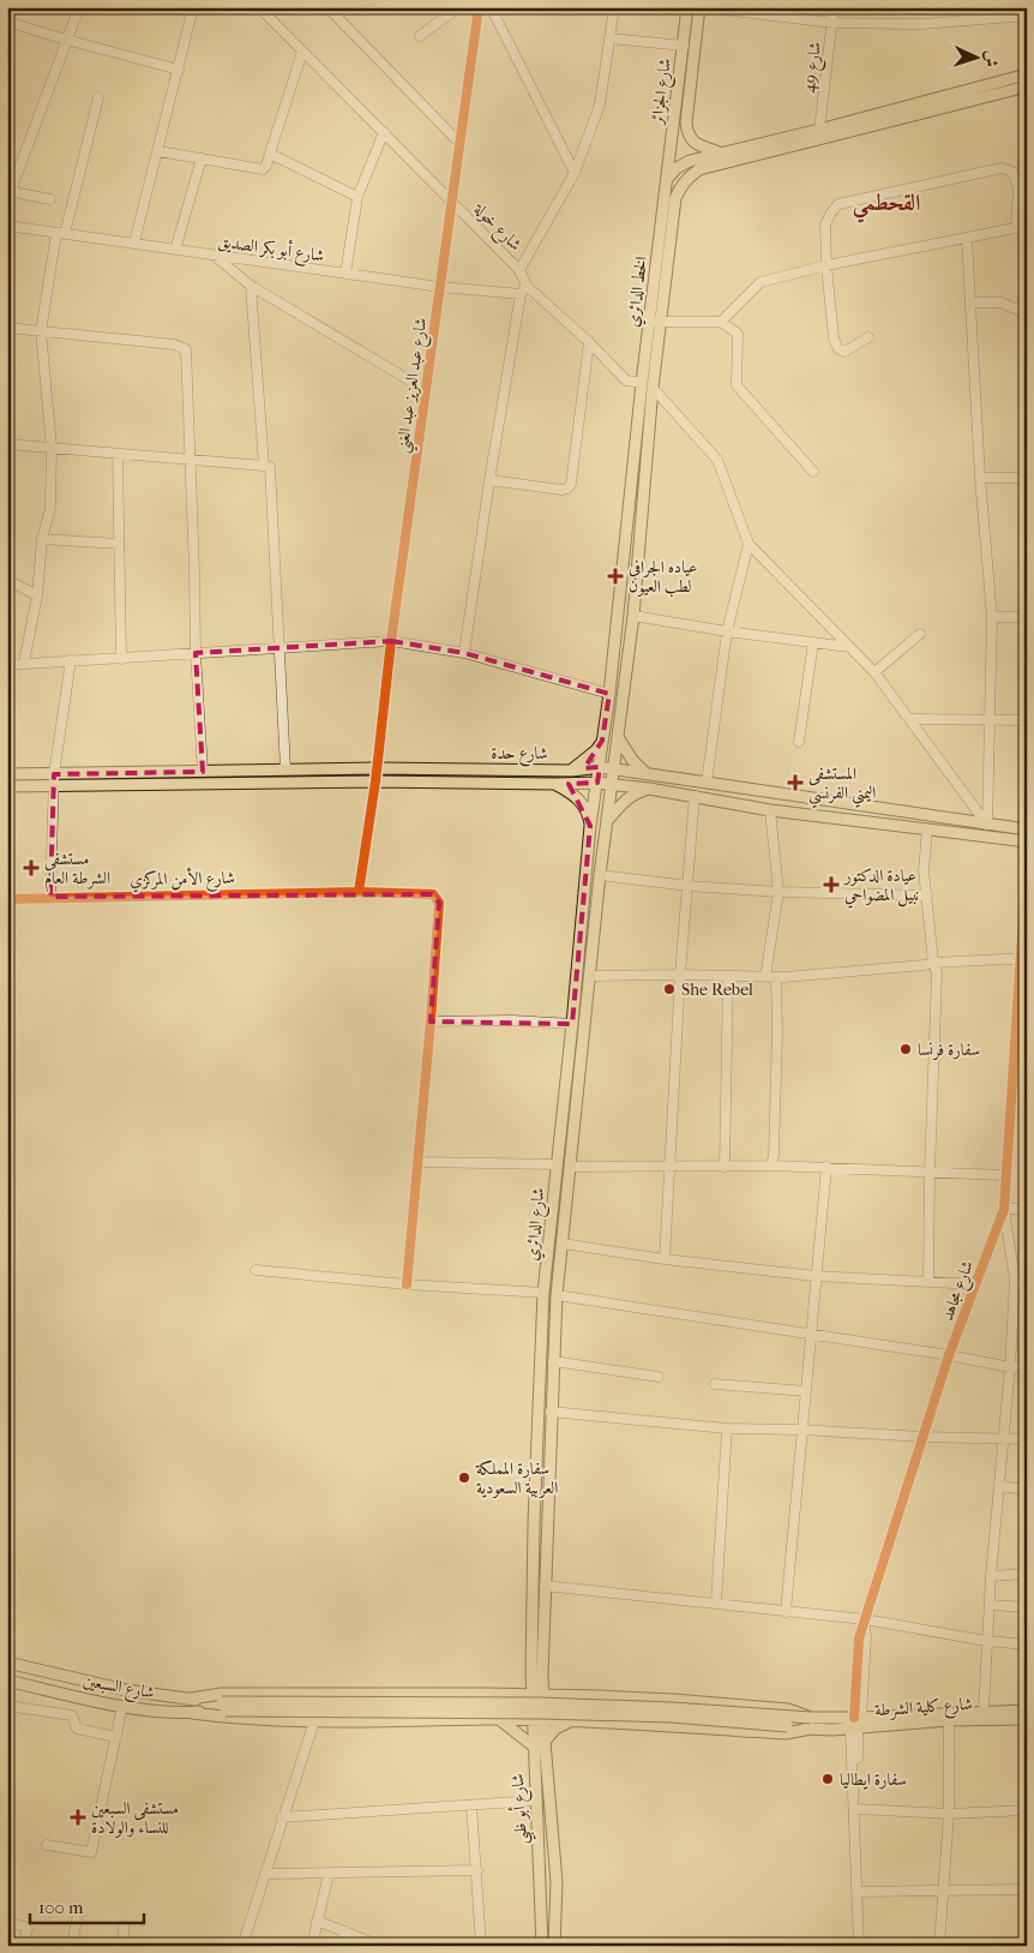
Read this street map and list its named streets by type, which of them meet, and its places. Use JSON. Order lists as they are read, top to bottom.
{
  "streets": {
    "main road": [
      "شارع الجزائر",
      "الخط الدائري",
      "شارع حدة",
      "شارع الدائري",
      "شارع السبعين",
      "شارع كلية الشرطة",
      "شارع أبو ظبي"
    ],
    "street": [
      "شارع 49",
      "شارع خولة",
      "شارع أبو بكر الصديق",
      "شارع عبد العزيز عبد الغني",
      "شارع الأمن المركزي",
      "شارع مجاهد"
    ]
  },
  "crossings": [
    ["شارع 49", "الخط الدائري"],
    ["شارع الجزائر", "الخط الدائري"],
    ["شارع خولة", "شارع أبو بكر الصديق"],
    ["شارع خولة", "الخط الدائري"],
    ["شارع خولة", "شارع عبد العزيز عبد الغني"],
    ["شارع أبو بكر الصديق", "شارع عبد العزيز عبد الغني"],
    ["الخط الدائري", "شارع حدة"],
    ["الخط الدائري", "شارع الدائري"],
    ["شارع عبد العزيز عبد الغني", "شارع حدة"],
    ["شارع عبد العزيز عبد الغني", "شارع الأمن المركزي"],
    ["شارع حدة", "شارع الدائري"],
    ["شارع الدائري", "شارع أبو ظبي"],
    ["شارع مجاهد", "شارع كلية الشرطة"],
    ["شارع السبعين", "شارع كلية الشرطة"]
  ],
  "districts": ["القحطمي"],
  "places": {
    "health": [
      "عياده الجرافي لطب العيون",
      "المستشفى اليمني الفرنسي",
      "مستشفى الشرطة العام",
      "عيادة الدكتور نبيل المضواحي",
      "مستشفى السبعين للنساء والولادة"
    ],
    "other": [
      "She Rebel",
      "سفارة فرنسا",
      "سفارة المملكة العربية السعودية",
      "سفارة ايطاليا"
    ]
  },
  "scale_bar": "100 m",
  "north": "right"
}
